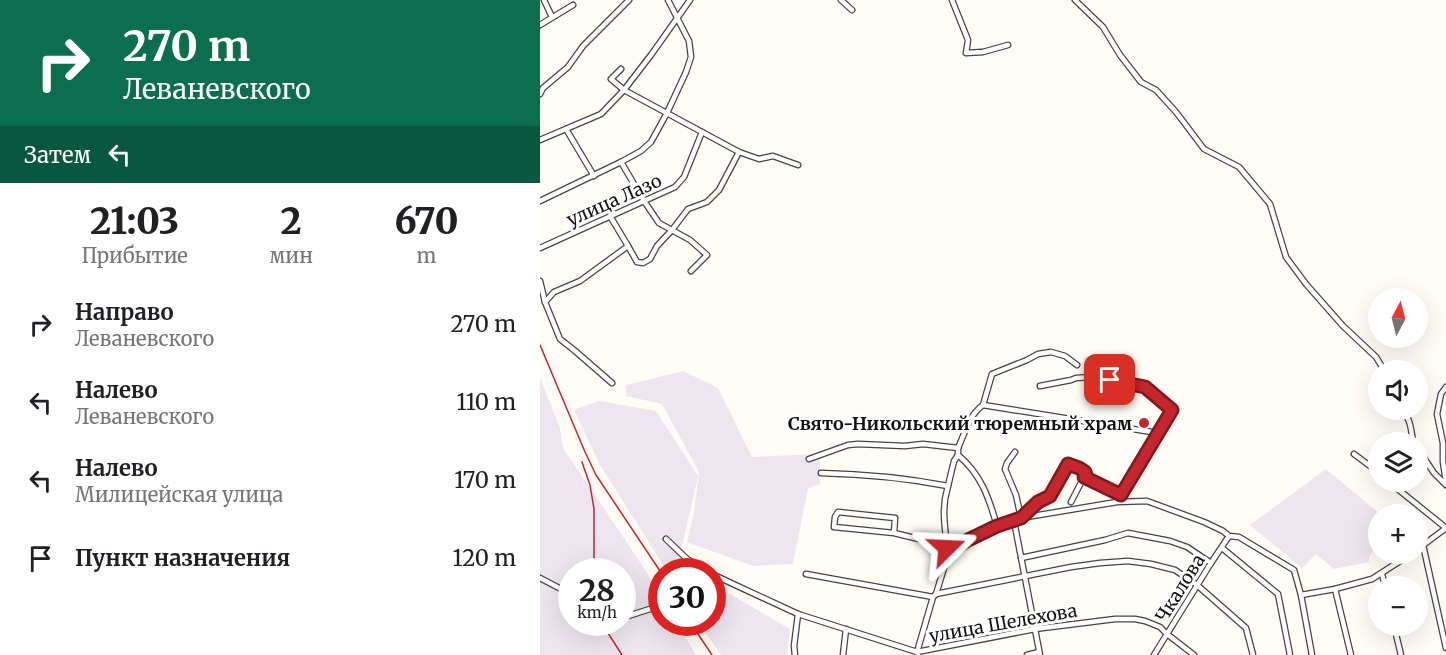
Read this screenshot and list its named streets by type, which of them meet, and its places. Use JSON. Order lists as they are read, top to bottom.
{
  "streets": {
    "street": ["улица Лазо", "Чкалова", "улица Шелехова"]
  },
  "crossings": [
    ["Чкалова", "улица Шелехова"]
  ],
  "places": ["Свято-Никольский тюремный храм"],
  "north": "top",
  "page": {
    "turn": ["270 m", "Леваневского"],
    "then": "Затем",
    "eta": [
      "21:03",
      "Прибытие",
      "2",
      "мин",
      "670",
      "m"
    ],
    "list": [
      {
        "name": "Направо",
        "note": "Леваневского",
        "value": "270 m"
      },
      {
        "name": "Налево",
        "note": "Леваневского",
        "value": "110 m"
      },
      {
        "name": "Налево",
        "note": "Милицейская улица",
        "value": "170 m"
      },
      {
        "name": "Пункт назначения",
        "value": "120 m"
      }
    ],
    "map_buttons": ["+", "−"],
    "speed": "28 km/h",
    "limit": "30"
  }
}
